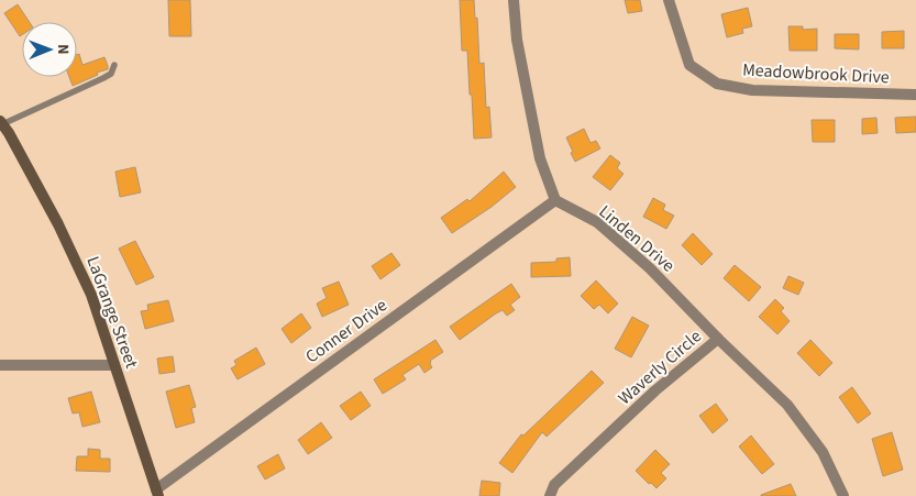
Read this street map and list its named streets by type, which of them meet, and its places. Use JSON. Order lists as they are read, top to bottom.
{
  "streets": {
    "street": [
      "Meadowbrook Drive",
      "Linden Drive",
      "LaGrange Street",
      "Conner Drive",
      "Waverly Circle"
    ]
  },
  "crossings": [
    ["Linden Drive", "Conner Drive"],
    ["Linden Drive", "Waverly Circle"],
    ["LaGrange Street", "Conner Drive"]
  ],
  "north": "right"
}
